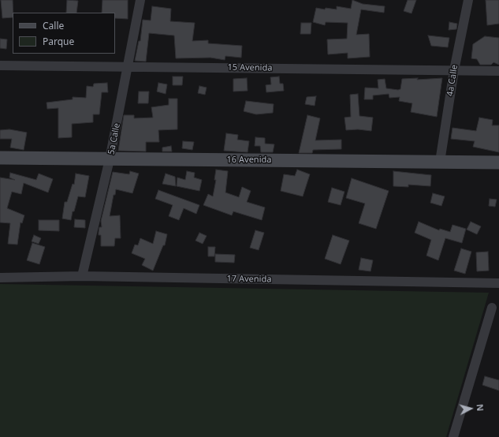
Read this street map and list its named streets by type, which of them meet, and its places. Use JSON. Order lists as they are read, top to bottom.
{
  "streets": {
    "main road": ["16 Avenida"],
    "street": [
      "15 Avenida",
      "4a Calle",
      "5a Calle",
      "17 Avenida"
    ]
  },
  "crossings": [
    ["15 Avenida", "4a Calle"],
    ["15 Avenida", "5a Calle"],
    ["4a Calle", "16 Avenida"],
    ["5a Calle", "16 Avenida"],
    ["5a Calle", "17 Avenida"]
  ],
  "legend": ["Calle", "Parque"],
  "north": "right"
}
